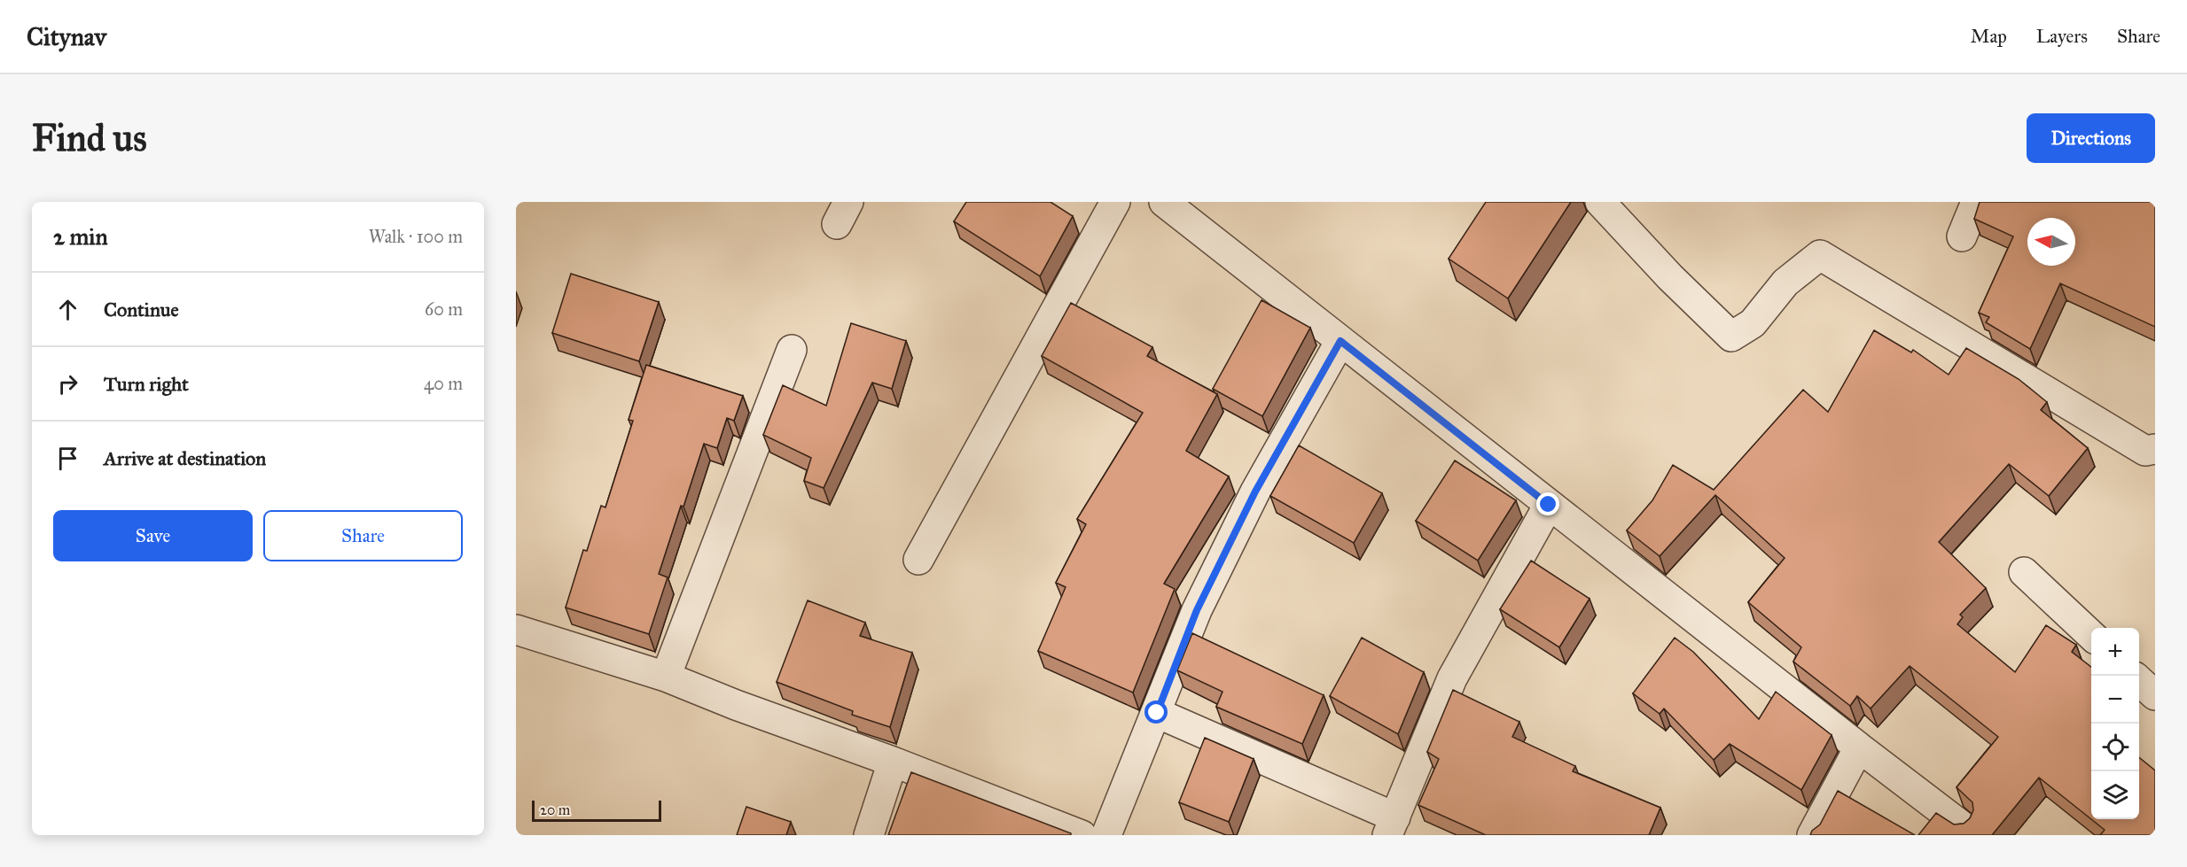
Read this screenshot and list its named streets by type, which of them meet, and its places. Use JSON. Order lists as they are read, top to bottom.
{
  "scale_bar": "20 m",
  "north": "left",
  "page": {
    "header": "Citynav",
    "nav": ["Map", "Layers", "Share"],
    "buttons": [
      "Directions",
      ["Save", "Share"]
    ],
    "title": "Find us",
    "heading": ["2 min", "Walk · 100 m"],
    "list": [
      ["Continue", "60 m"],
      ["Turn right", "40 m"],
      "Arrive at destination"
    ],
    "map_buttons": ["+", "−"],
    "scale": "20 m"
  }
}
